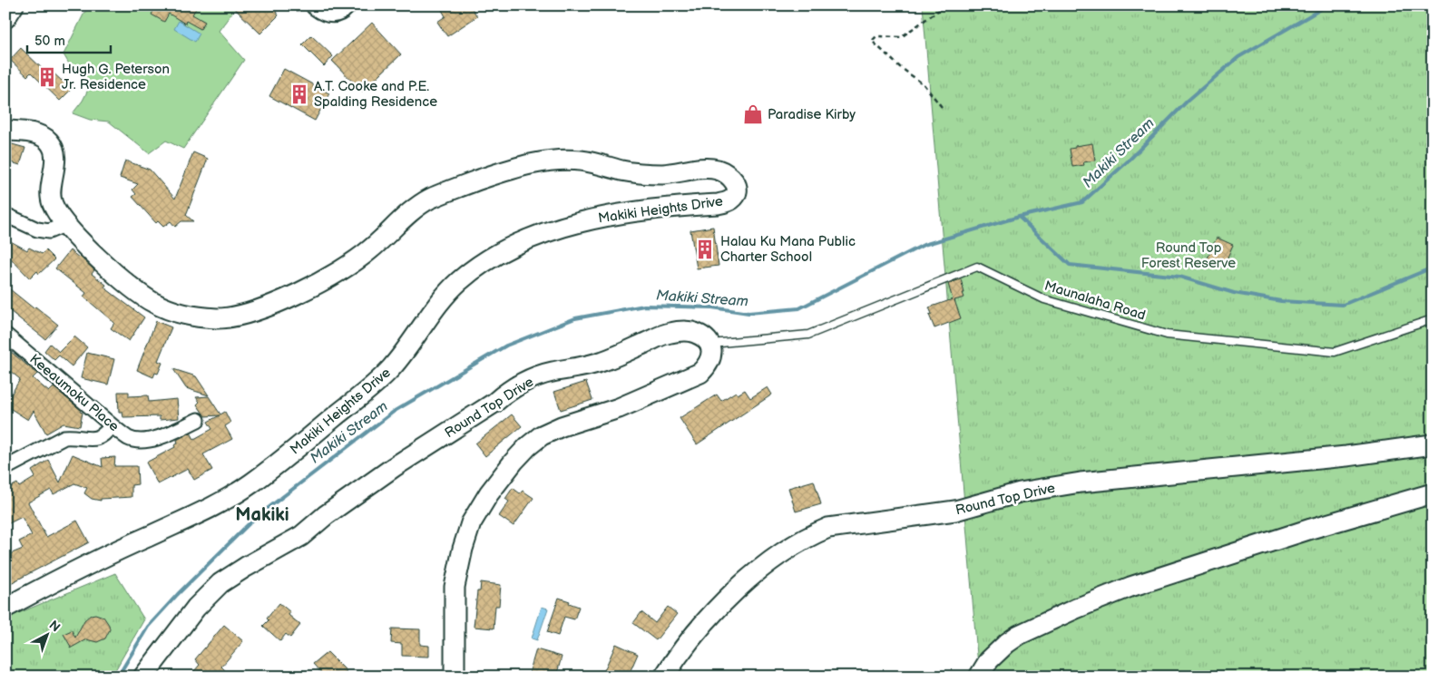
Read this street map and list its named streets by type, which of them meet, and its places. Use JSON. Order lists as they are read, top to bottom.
{
  "streets": {
    "street": ["Makiki Heights Drive", "Keeaumoku Place", "Round Top Drive"],
    "lane": ["Maunalaha Road"]
  },
  "crossings": [
    ["Maunalaha Road", "Round Top Drive"]
  ],
  "districts": ["Makiki"],
  "water": ["Makiki Stream"],
  "parks": ["Round Top Forest Reserve"],
  "places": {
    "building": ["Hugh G. Peterson Jr. Residence", "A.T. Cooke and P.E. Spalding Residence", "Halau Ku Mana Public Charter School"],
    "shop": ["Paradise Kirby"]
  },
  "scale_bar": "50 m",
  "north": "top right"
}
